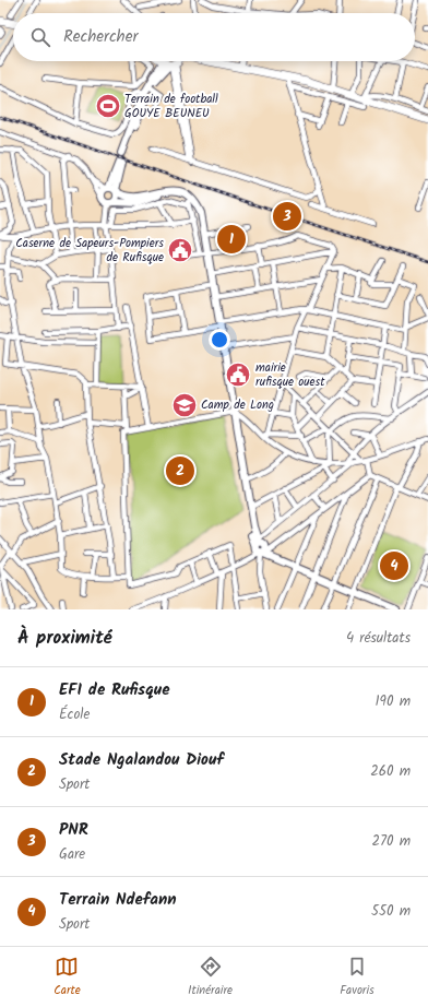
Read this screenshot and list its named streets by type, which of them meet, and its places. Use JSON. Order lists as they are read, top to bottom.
{
  "places": {
    "sports": ["Terrain de football GOUYE BEUNEU"],
    "public building": ["Caserne de Sapeurs-Pompiers de Rufisque", "mairie rufisque ouest"],
    "school or university": ["Camp de Long"]
  },
  "page": {
    "search": "Rechercher",
    "pins": [
      "3",
      "1",
      "2",
      "4"
    ],
    "heading": ["À proximité", "4 résultats"],
    "list": [
      {
        "mark": "1",
        "name": "EFI de Rufisque",
        "note": "École",
        "value": "190 m"
      },
      {
        "mark": "2",
        "name": "Stade Ngalandou Diouf",
        "note": "Sport",
        "value": "260 m"
      },
      {
        "mark": "3",
        "name": "PNR",
        "note": "Gare",
        "value": "270 m"
      },
      {
        "mark": "4",
        "name": "Terrain Ndefann",
        "note": "Sport",
        "value": "550 m"
      }
    ],
    "nav": ["Carte", "Itinéraire", "Favoris"]
  }
}
